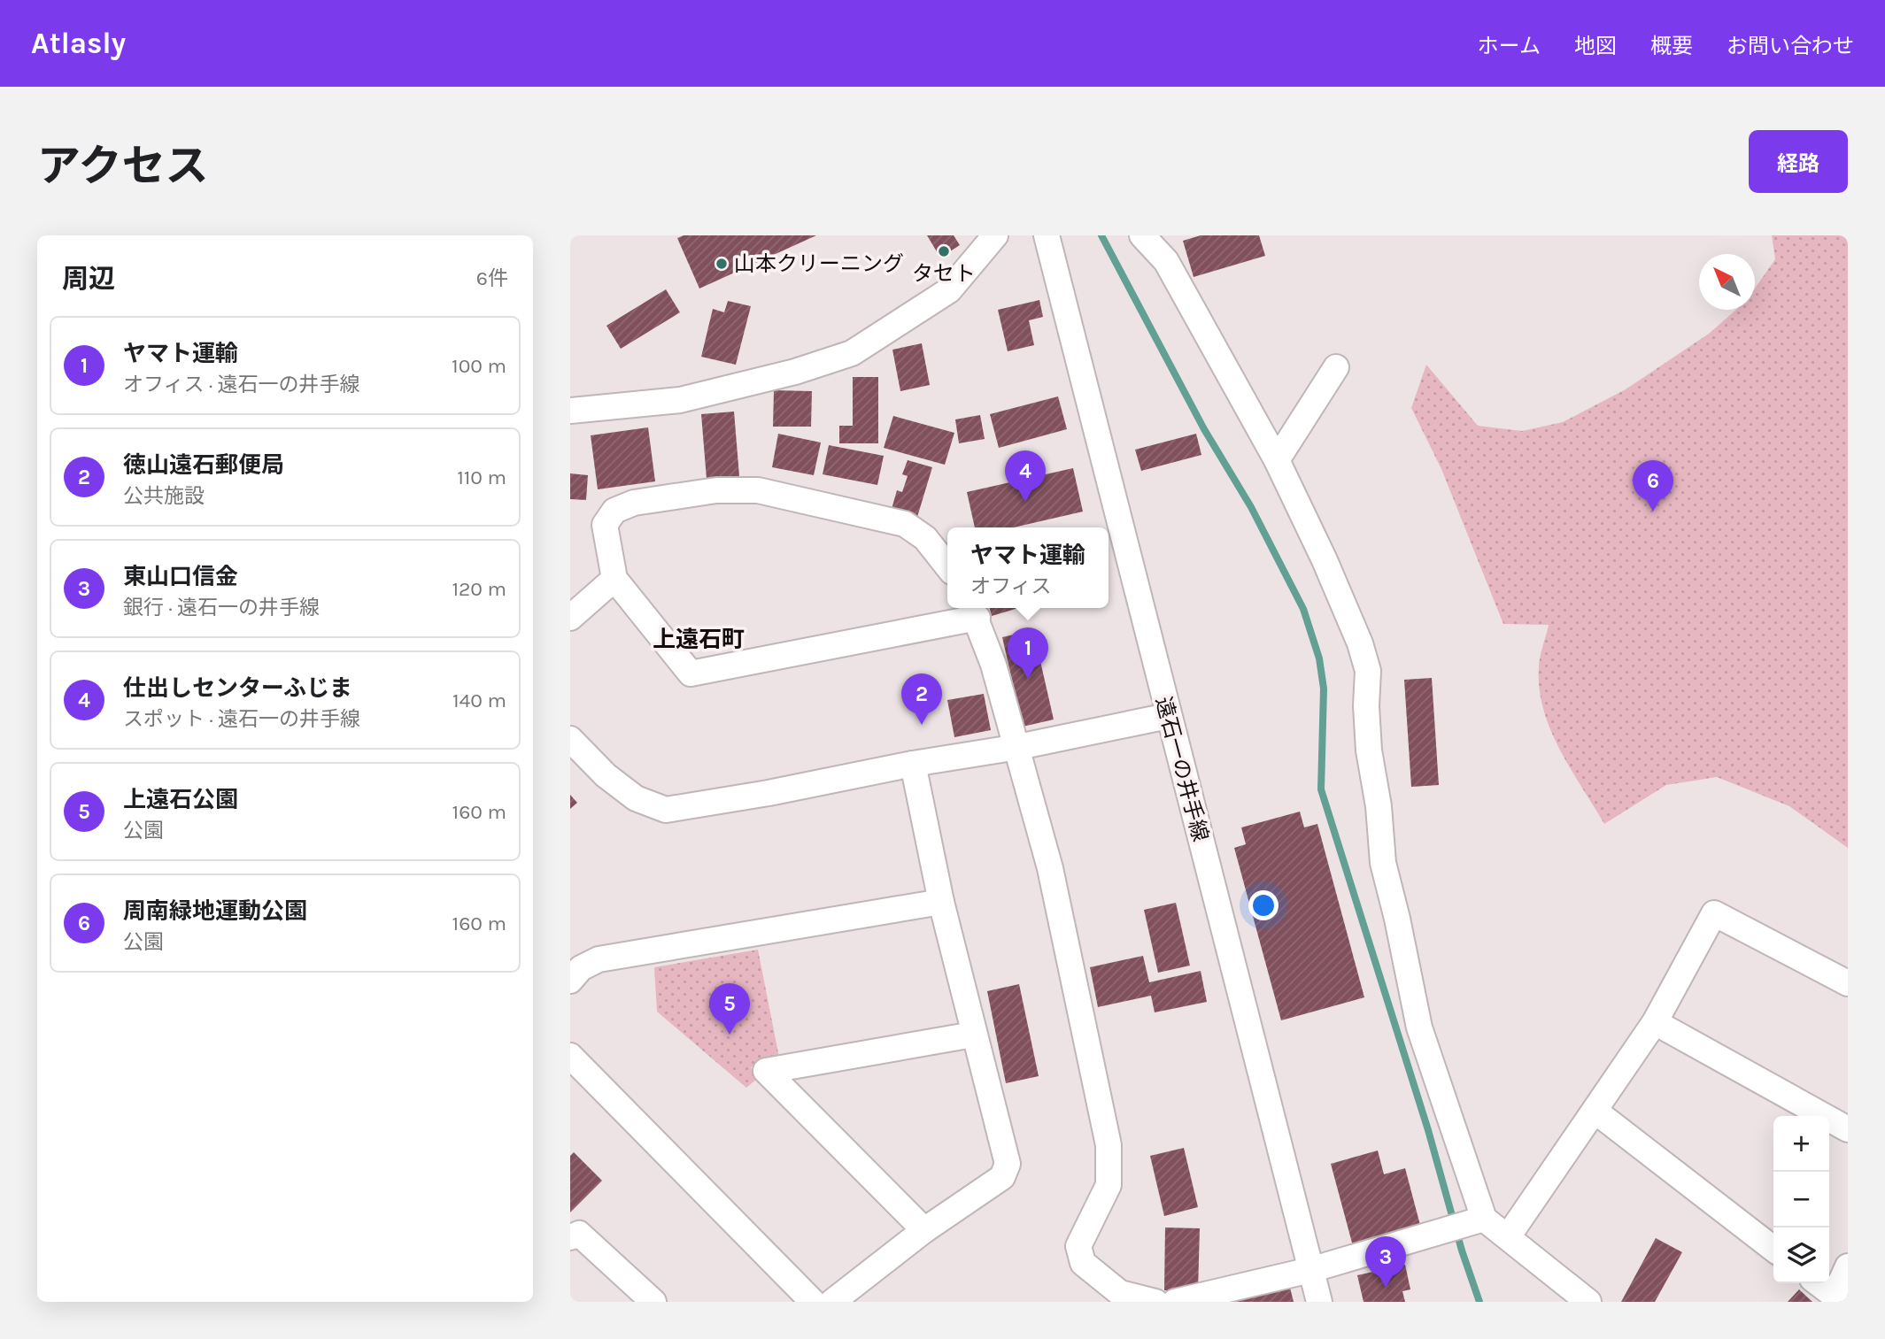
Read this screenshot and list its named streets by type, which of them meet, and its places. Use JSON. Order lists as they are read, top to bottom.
{
  "streets": {
    "street": ["遠石一の井手線"]
  },
  "districts": ["上遠石町"],
  "places": ["タセト", "山本クリーニング"],
  "north": "top left",
  "page": {
    "header": "Atlasly",
    "nav": [
      "ホーム",
      "地図",
      "概要",
      "お問い合わせ"
    ],
    "title": "アクセス",
    "buttons": "経路",
    "heading": ["周辺", "6件"],
    "list": [
      {
        "mark": "1",
        "name": "ヤマト運輸",
        "note": "オフィス · 遠石一の井手線",
        "value": "100 m"
      },
      {
        "mark": "2",
        "name": "徳山遠石郵便局",
        "note": "公共施設",
        "value": "110 m"
      },
      {
        "mark": "3",
        "name": "東山口信金",
        "note": "銀行 · 遠石一の井手線",
        "value": "120 m"
      },
      {
        "mark": "4",
        "name": "仕出しセンターふじま",
        "note": "スポット · 遠石一の井手線",
        "value": "140 m"
      },
      {
        "mark": "5",
        "name": "上遠石公園",
        "note": "公園",
        "value": "160 m"
      },
      {
        "mark": "6",
        "name": "周南緑地運動公園",
        "note": "公園",
        "value": "160 m"
      }
    ],
    "pins": [
      "4",
      "6",
      "1",
      "2",
      "5",
      "3"
    ],
    "popup": ["ヤマト運輸", "オフィス"],
    "map_buttons": ["+", "−"]
  }
}
